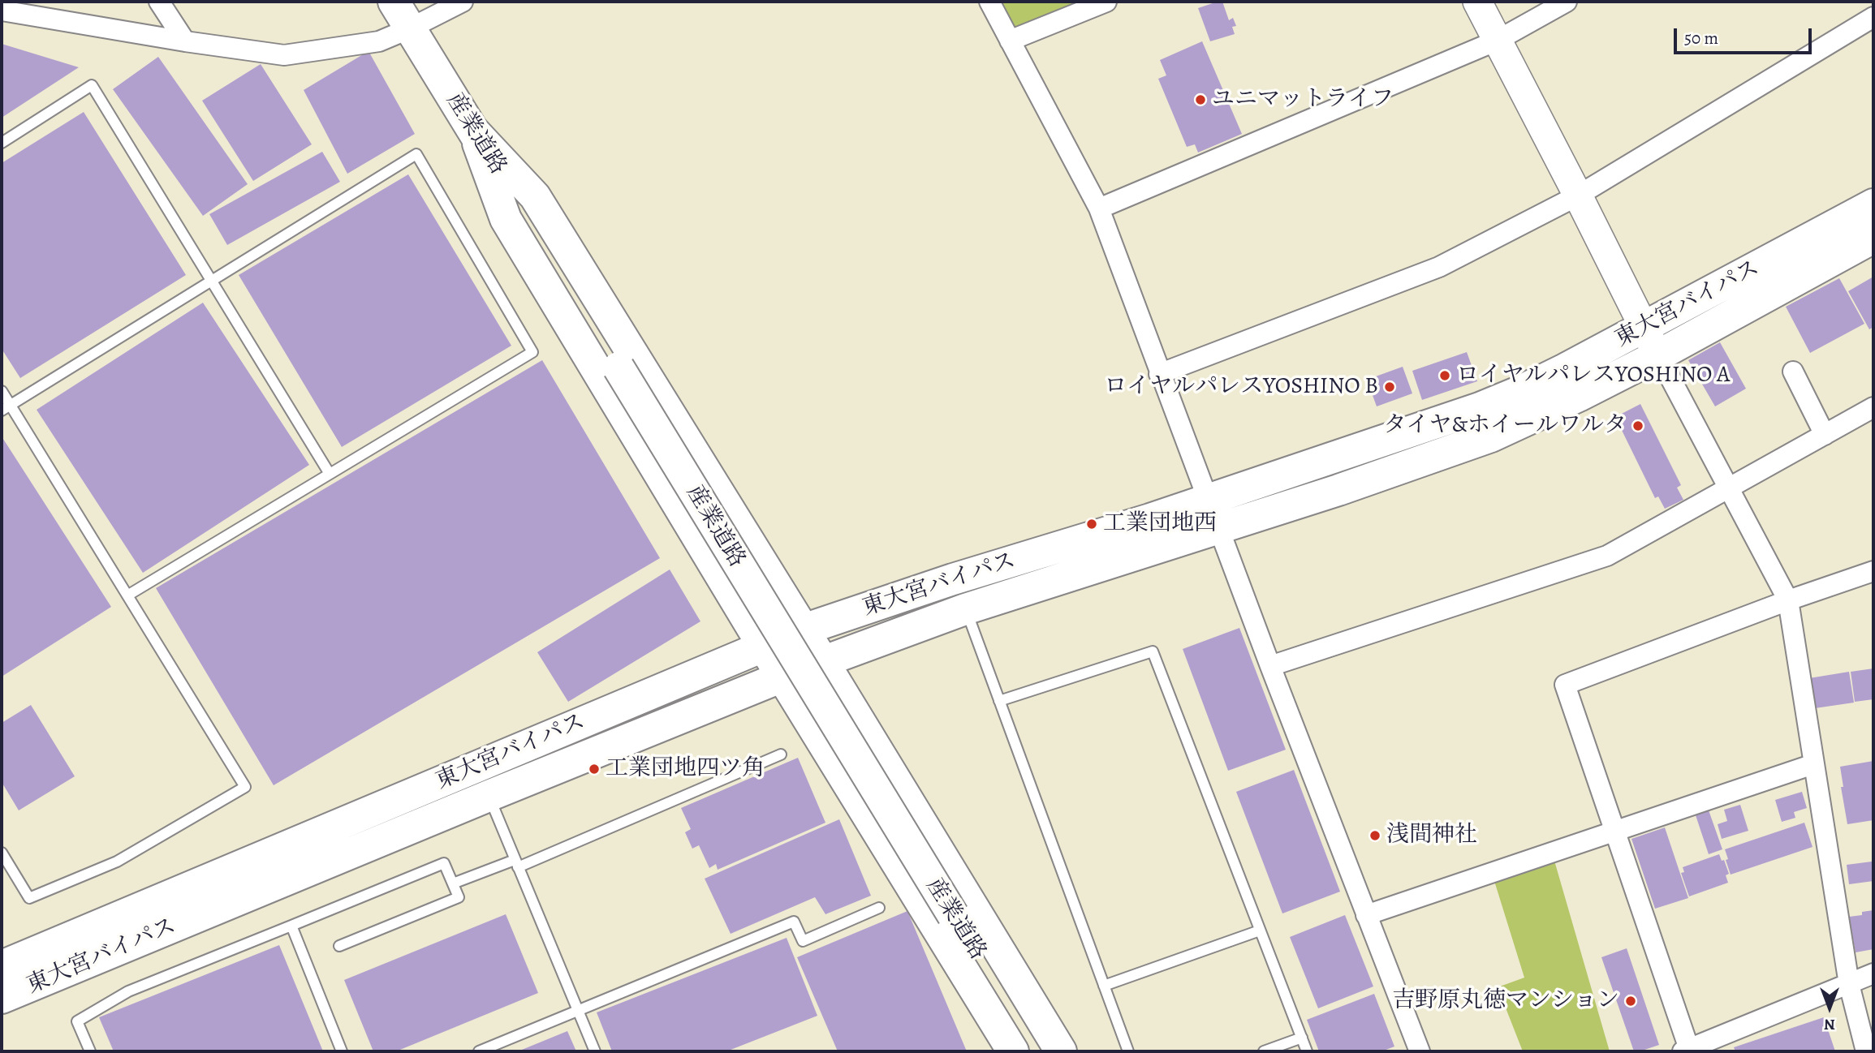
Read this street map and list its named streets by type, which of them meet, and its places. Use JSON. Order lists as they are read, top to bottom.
{
  "streets": {
    "main road": ["産業道路", "東大宮バイパス"]
  },
  "places": [
    "ユニマットライフ",
    "ロイヤルパレスYOSHINO A",
    "ロイヤルパレスYOSHINO B",
    "タイヤ&ホイールワルタ",
    "工業団地西",
    "工業団地四ツ角",
    "浅間神社",
    "吉野原丸徳マンション"
  ],
  "scale_bar": "50 m",
  "north": "bottom"
}
